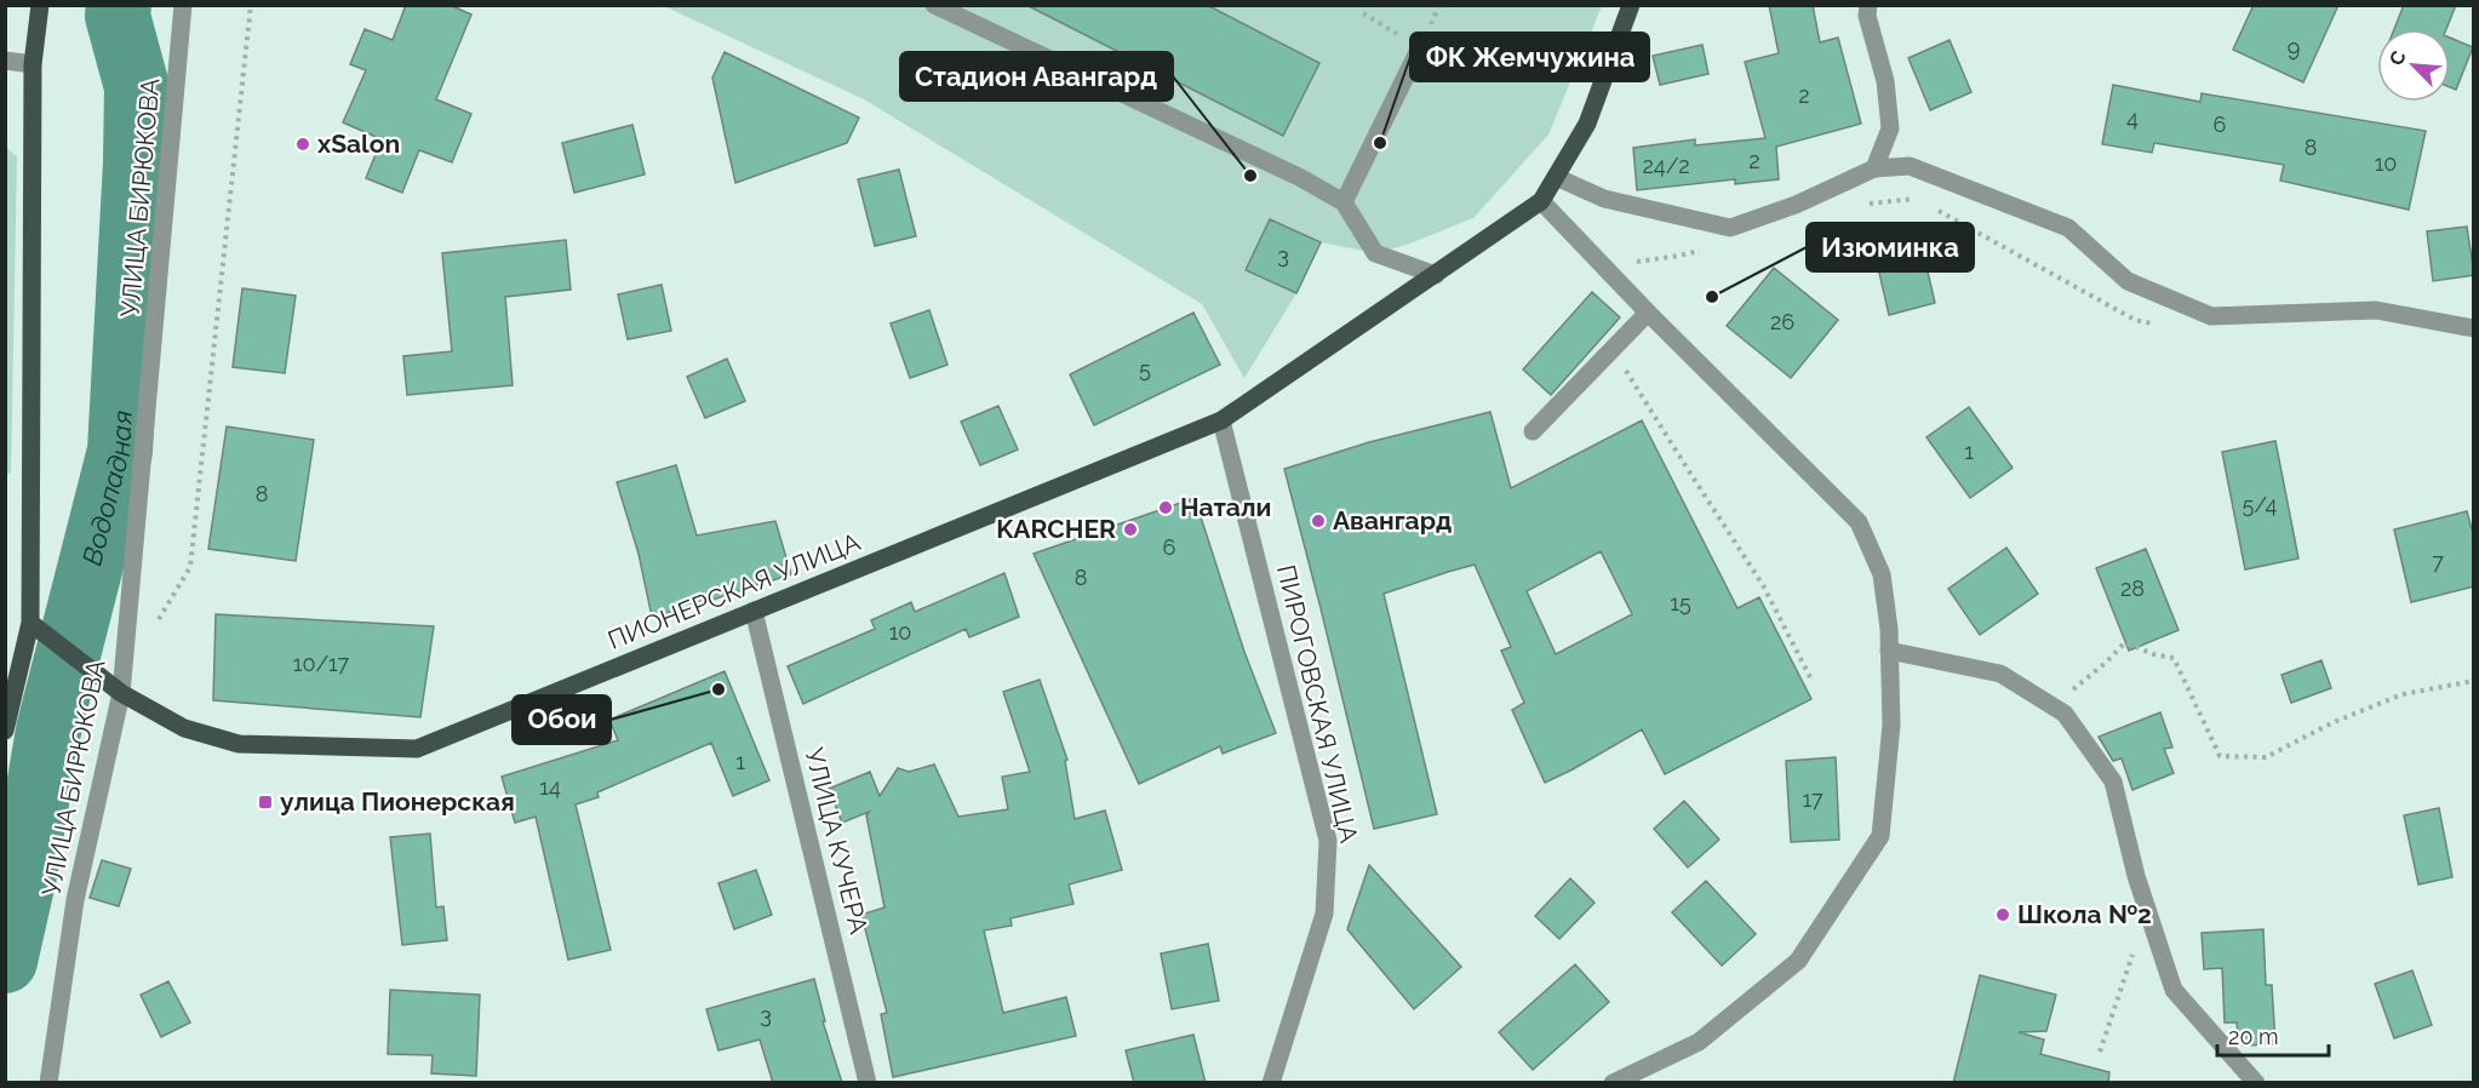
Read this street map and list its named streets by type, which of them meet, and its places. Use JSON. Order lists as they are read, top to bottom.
{
  "streets": {
    "main road": ["ПИОНЕРСКАЯ УЛИЦА"],
    "street": ["УЛИЦА БИРЮКОВА", "ПИРОГОВСКАЯ УЛИЦА", "УЛИЦА КУЧЕРА"]
  },
  "crossings": [
    ["УЛИЦА БИРЮКОВА", "ПИОНЕРСКАЯ УЛИЦА"],
    ["ПИОНЕРСКАЯ УЛИЦА", "ПИРОГОВСКАЯ УЛИЦА"],
    ["ПИОНЕРСКАЯ УЛИЦА", "УЛИЦА КУЧЕРА"]
  ],
  "water": ["Водопадная"],
  "places": {
    "other": [
      "ФК Жемчужина",
      "xSalon",
      "Стадион Авангард",
      "Изюминка",
      "Натали",
      "Авангард",
      "KARCHER",
      "Обои",
      "Школа №2"
    ],
    "transit": ["улица Пионерская"]
  },
  "house_numbers": [
    "9",
    "2",
    "4",
    "6",
    "8",
    "2",
    "10",
    "24/2",
    "3",
    "26",
    "5",
    "1",
    "8",
    "5/4",
    "6",
    "7",
    "8",
    "28",
    "15",
    "10",
    "10/17",
    "1",
    "14",
    "17",
    "3"
  ],
  "scale_bar": "20 m",
  "north": "top left"
}
